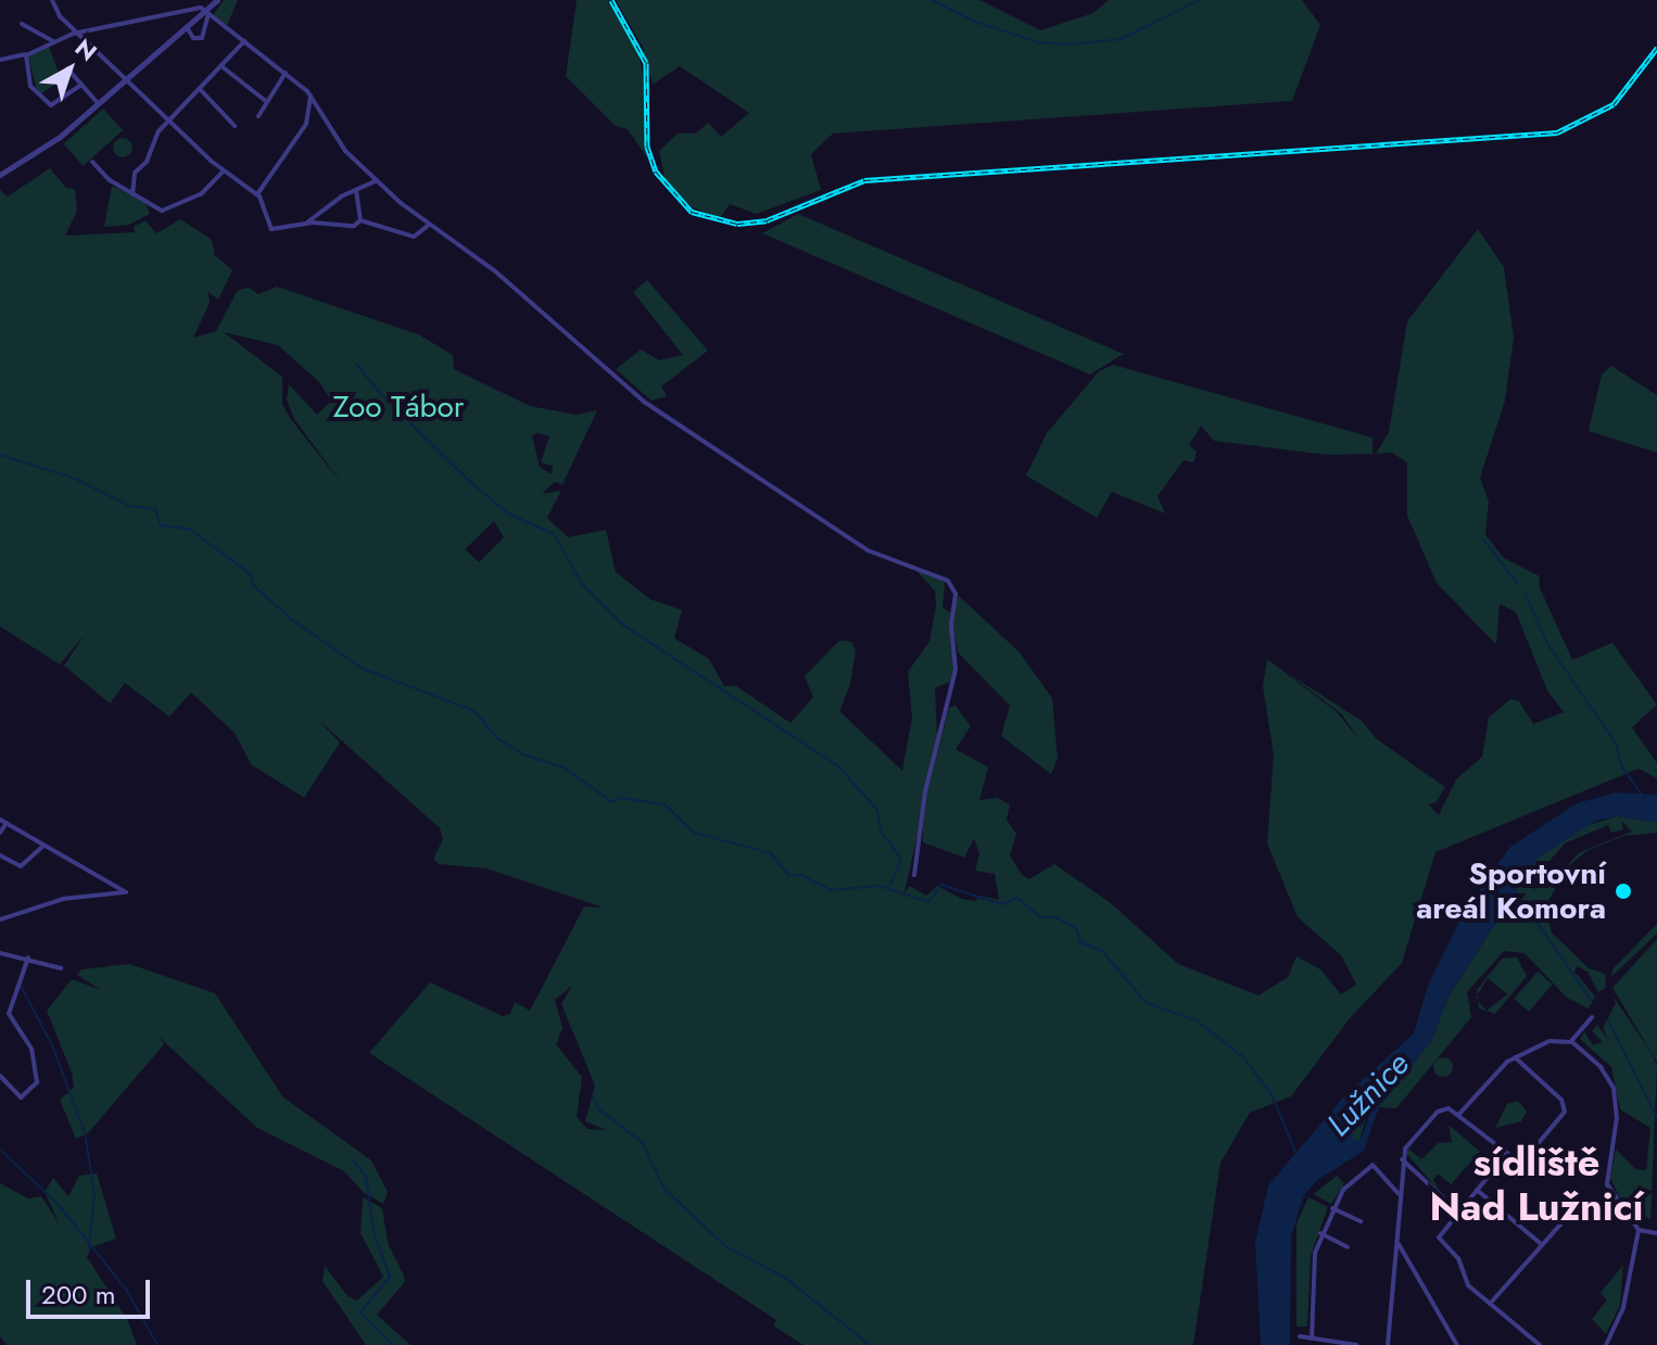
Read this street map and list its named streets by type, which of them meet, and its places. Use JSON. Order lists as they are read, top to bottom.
{
  "districts": ["sídliště Nad Lužnicí"],
  "water": ["Lužnice"],
  "parks": ["Zoo Tábor"],
  "places": ["Sportovní areál Komora"],
  "scale_bar": "200 m",
  "north": "top right"
}
